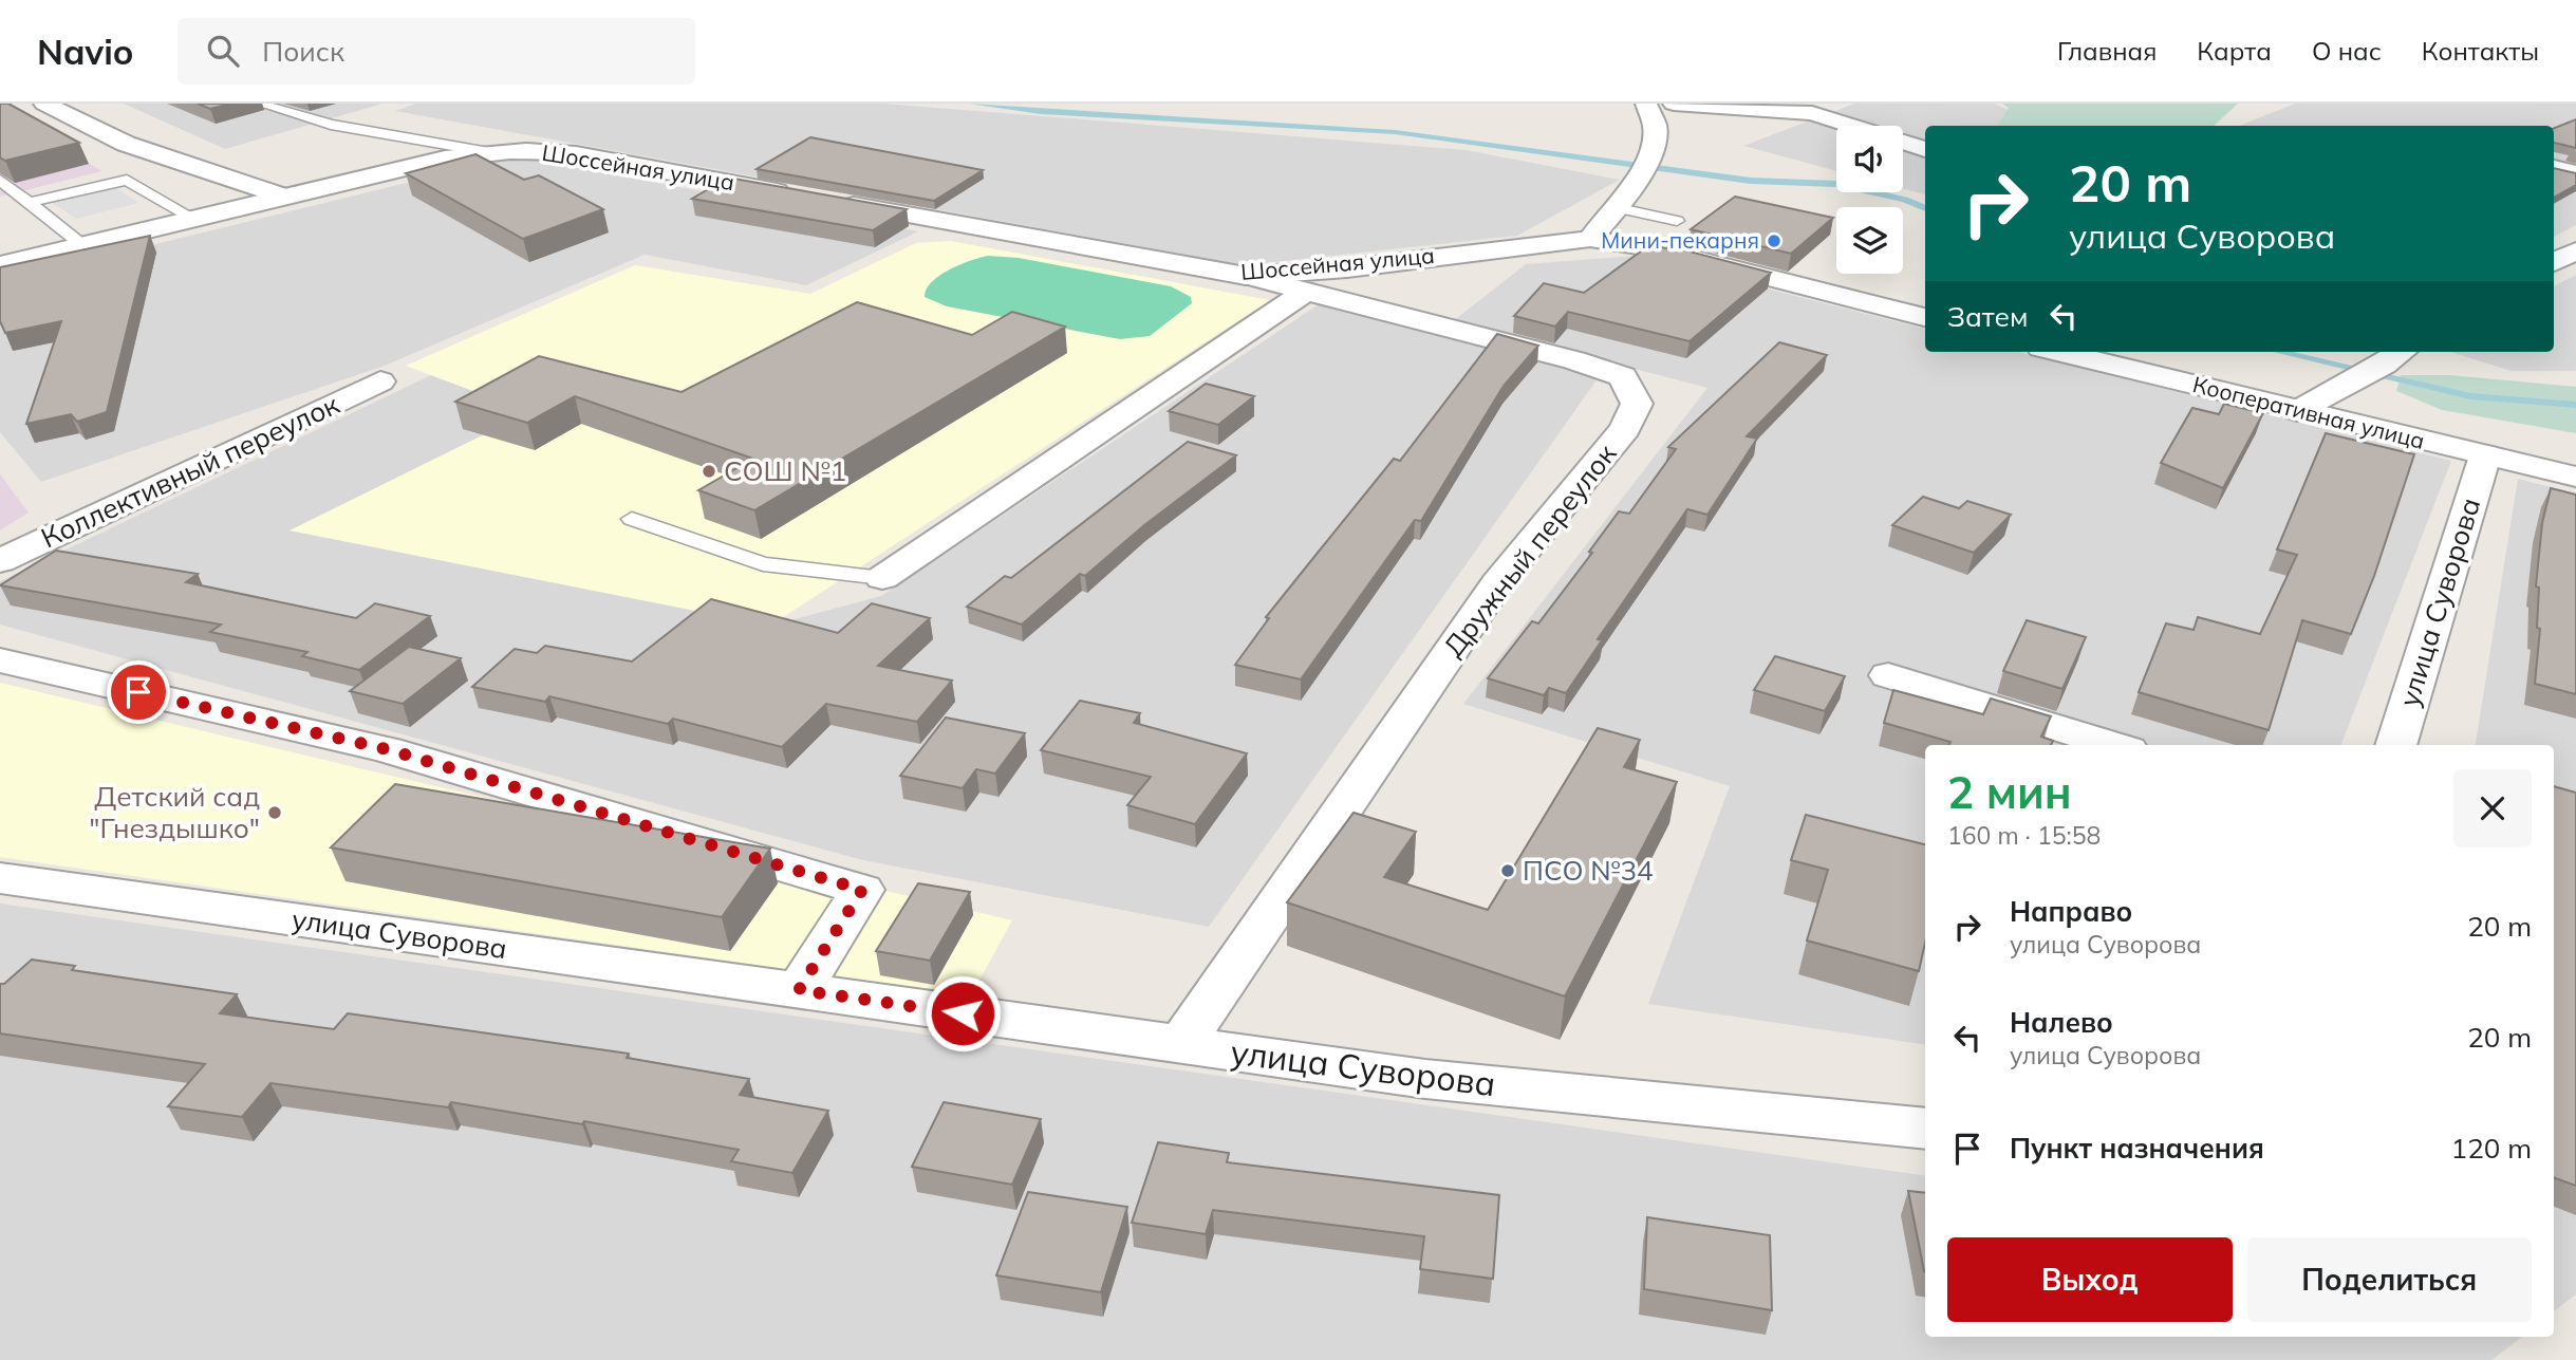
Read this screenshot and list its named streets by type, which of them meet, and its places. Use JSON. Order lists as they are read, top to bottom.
{
  "streets": {
    "street": [
      "Шоссейная улица",
      "Кооперативная улица",
      "Коллективный переулок",
      "Дружный переулок",
      "улица Суворова"
    ]
  },
  "crossings": [
    ["Шоссейная улица", "Дружный переулок"],
    ["Кооперативная улица", "улица Суворова"],
    ["Дружный переулок", "улица Суворова"]
  ],
  "places": [
    "Мини-пекарня",
    "СОШ №1",
    "Детский сад \"Гнездышко\"",
    "ПСО №34"
  ],
  "page": {
    "header": "Navio",
    "search": "Поиск",
    "nav": [
      "Главная",
      "Карта",
      "О нас",
      "Контакты"
    ],
    "turn": ["20 m", "улица Суворова"],
    "then": "Затем",
    "heading": ["2 мин", "160 m · 15:58"],
    "list": [
      {
        "name": "Направо",
        "note": "улица Суворова",
        "value": "20 m"
      },
      {
        "name": "Налево",
        "note": "улица Суворова",
        "value": "20 m"
      },
      {
        "name": "Пункт назначения",
        "value": "120 m"
      }
    ],
    "buttons": ["Выход", "Поделиться"]
  }
}
